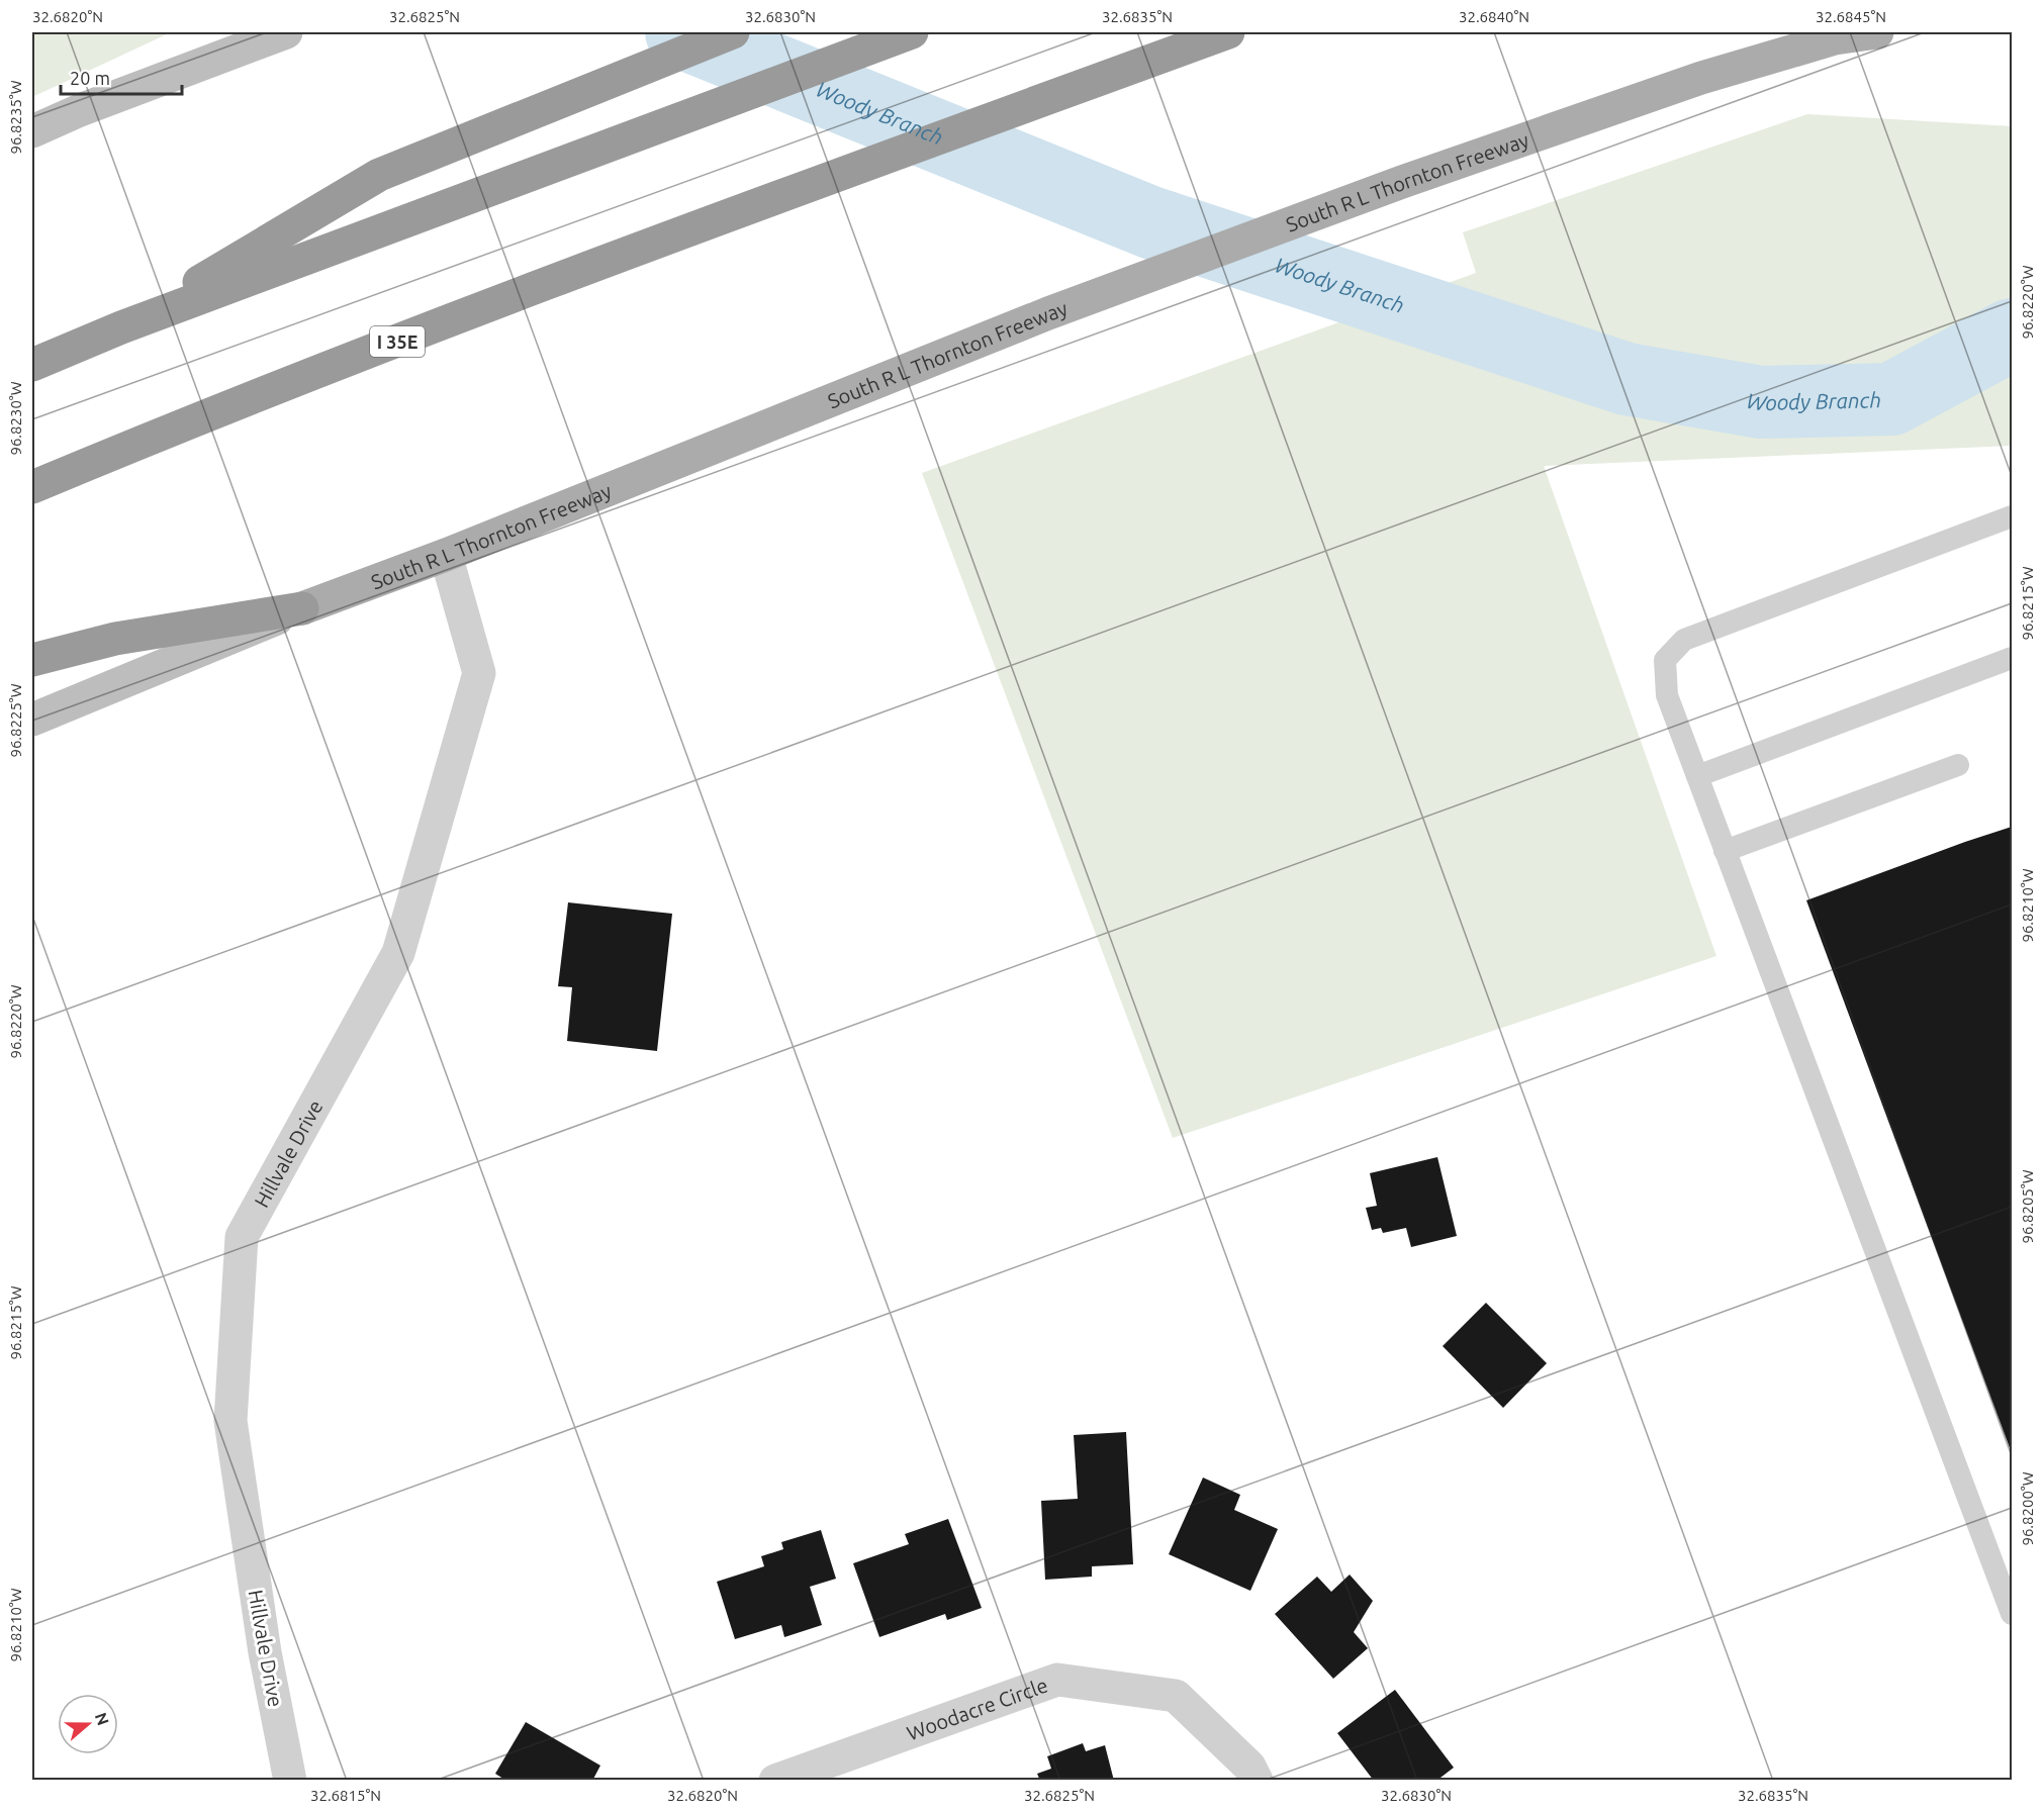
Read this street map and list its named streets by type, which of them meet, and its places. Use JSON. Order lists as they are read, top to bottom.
{
  "streets": {
    "highway": ["I 35E"],
    "main road": ["South R L Thornton Freeway"],
    "street": ["Hillvale Drive", "Woodacre Circle"]
  },
  "crossings": [
    ["South R L Thornton Freeway", "Hillvale Drive"]
  ],
  "water": ["Woody Branch"],
  "scale_bar": "20 m",
  "north": "right",
  "coordinates": [
    "32.6820°N",
    "32.6825°N",
    "32.6830°N",
    "32.6835°N",
    "32.6840°N",
    "32.6845°N",
    "96.8235°W",
    "96.8220°W",
    "96.8230°W",
    "96.8215°W",
    "96.8225°W",
    "96.8210°W",
    "96.8205°W",
    "96.8200°W",
    "32.6815°N"
  ]
}
